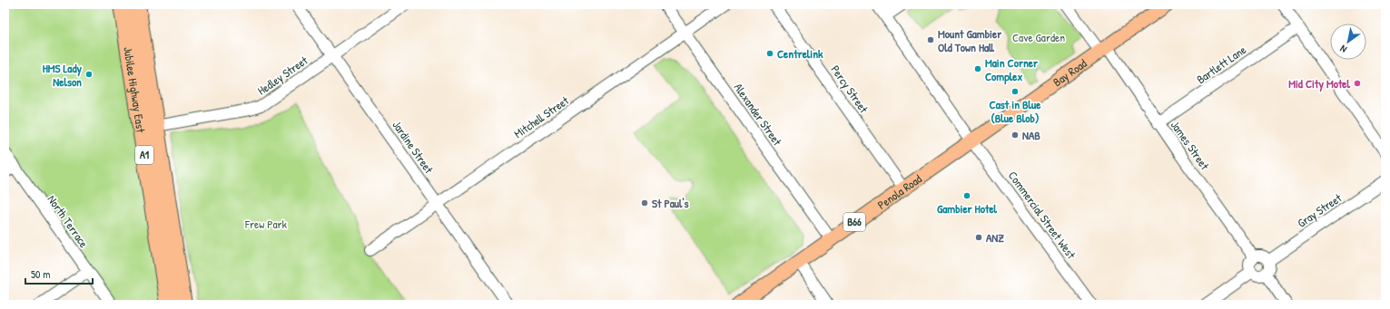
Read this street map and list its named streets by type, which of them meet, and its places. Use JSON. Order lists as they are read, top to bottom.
{
  "streets": {
    "highway": ["Jubilee Highway East", "A1"],
    "main road": ["Bay Road", "Penola Road", "B66"],
    "street": [
      "Bartlett Lane",
      "Hedley Street",
      "Percy Street",
      "Alexander Street",
      "Mitchell Street",
      "James Street",
      "Jardine Street",
      "Gray Street",
      "Commercial Street West",
      "North Terrace"
    ]
  },
  "crossings": [
    ["Bartlett Lane", "James Street"],
    ["Bay Road", "James Street"],
    ["Bay Road", "Penola Road"],
    ["Bay Road", "Commercial Street West"],
    ["Hedley Street", "Jubilee Highway East"],
    ["Hedley Street", "Jardine Street"],
    ["Percy Street", "Penola Road"],
    ["Alexander Street", "Mitchell Street"],
    ["Alexander Street", "Penola Road"],
    ["Mitchell Street", "Jardine Street"],
    ["James Street", "Gray Street"],
    ["Penola Road", "Commercial Street West"]
  ],
  "parks": ["Cave Garden", "Frew Park"],
  "places": [
    "Mount Gambier Old Town Hall",
    "Centrelink",
    "Main Corner Complex",
    "HMS Lady Nelson",
    "Mid City Motel",
    "Cast in Blue (Blue Blob)",
    "NAB",
    "Gambier Hotel",
    "St Paul's",
    "ANZ"
  ],
  "scale_bar": "50 m",
  "north": "bottom left"
}
